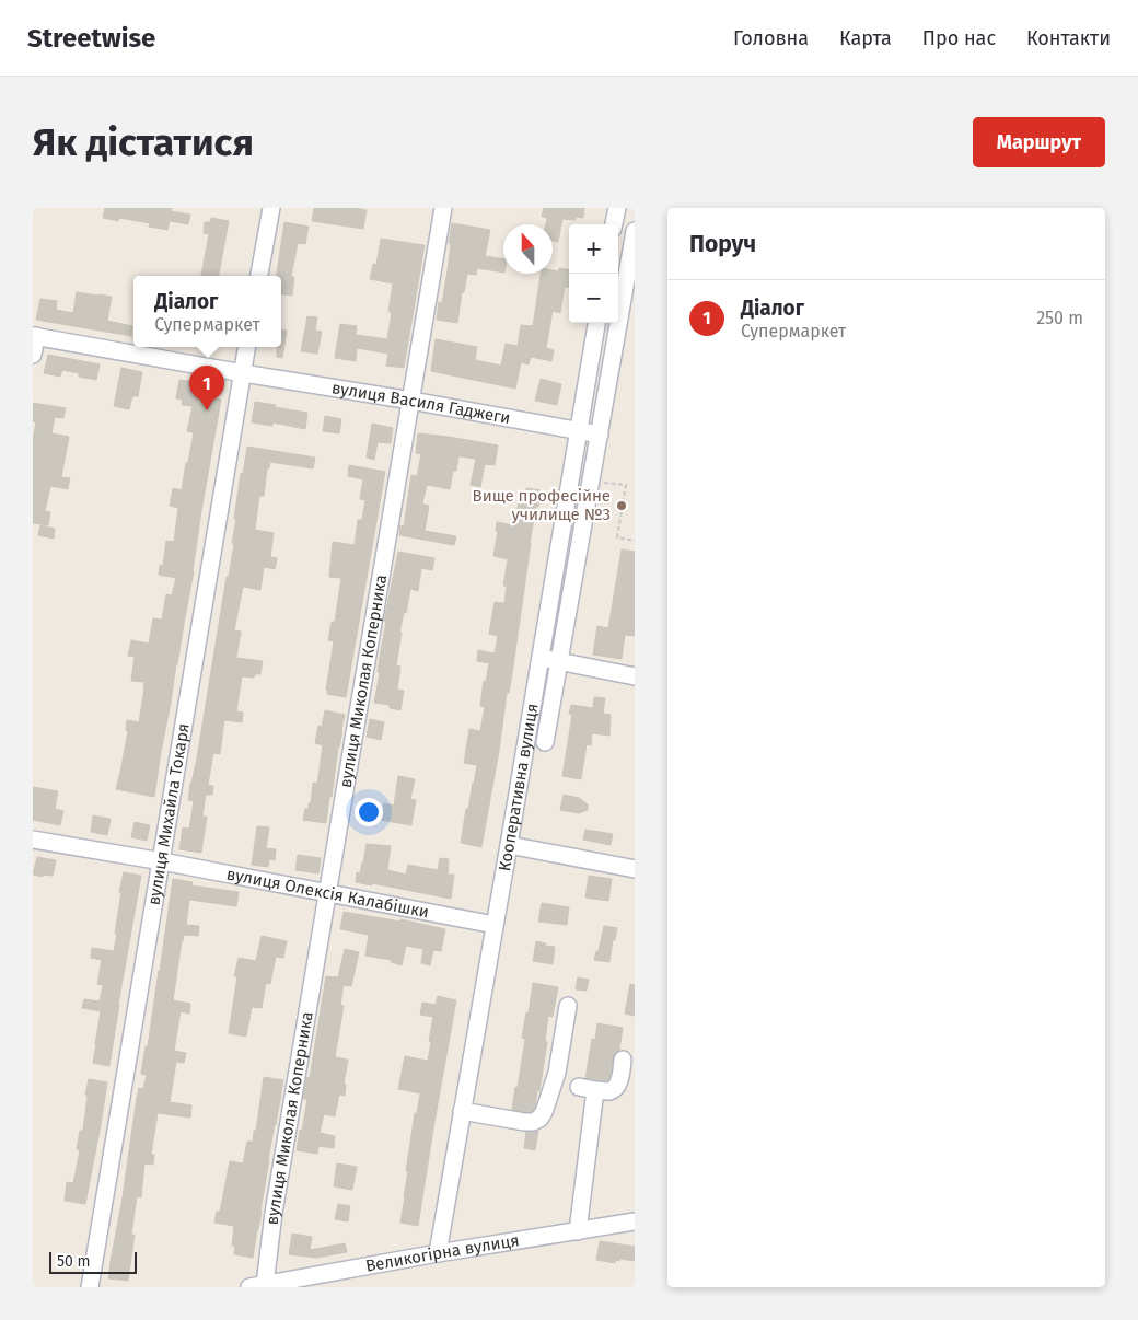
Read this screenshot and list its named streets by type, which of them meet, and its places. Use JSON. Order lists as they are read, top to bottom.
{
  "streets": {
    "street": [
      "вулиця Василя Гаджеги",
      "вулиця Миколая Коперника",
      "Кооперативна вулиця",
      "вулиця Михайла Токаря",
      "вулиця Олексія Калабішки",
      "Великогірна вулиця"
    ]
  },
  "crossings": [
    ["вулиця Василя Гаджеги", "вулиця Миколая Коперника"],
    ["вулиця Василя Гаджеги", "Кооперативна вулиця"],
    ["вулиця Василя Гаджеги", "вулиця Михайла Токаря"],
    ["вулиця Миколая Коперника", "вулиця Олексія Калабішки"],
    ["вулиця Миколая Коперника", "Великогірна вулиця"],
    ["Кооперативна вулиця", "вулиця Олексія Калабішки"],
    ["Кооперативна вулиця", "Великогірна вулиця"],
    ["вулиця Михайла Токаря", "вулиця Олексія Калабішки"]
  ],
  "places": ["Вище професійне училище №3"],
  "scale_bar": "50 m",
  "north": "top",
  "page": {
    "header": "Streetwise",
    "nav": [
      "Головна",
      "Карта",
      "Про нас",
      "Контакти"
    ],
    "buttons": "Маршрут",
    "title": "Як дістатися",
    "heading": "Поруч",
    "map_buttons": ["+", "−"],
    "popup": ["Діалог", "Супермаркет"],
    "list": [
      {
        "mark": "1",
        "name": "Діалог",
        "note": "Супермаркет",
        "value": "250 m"
      }
    ],
    "pins": "1",
    "scale": "50 m"
  }
}
